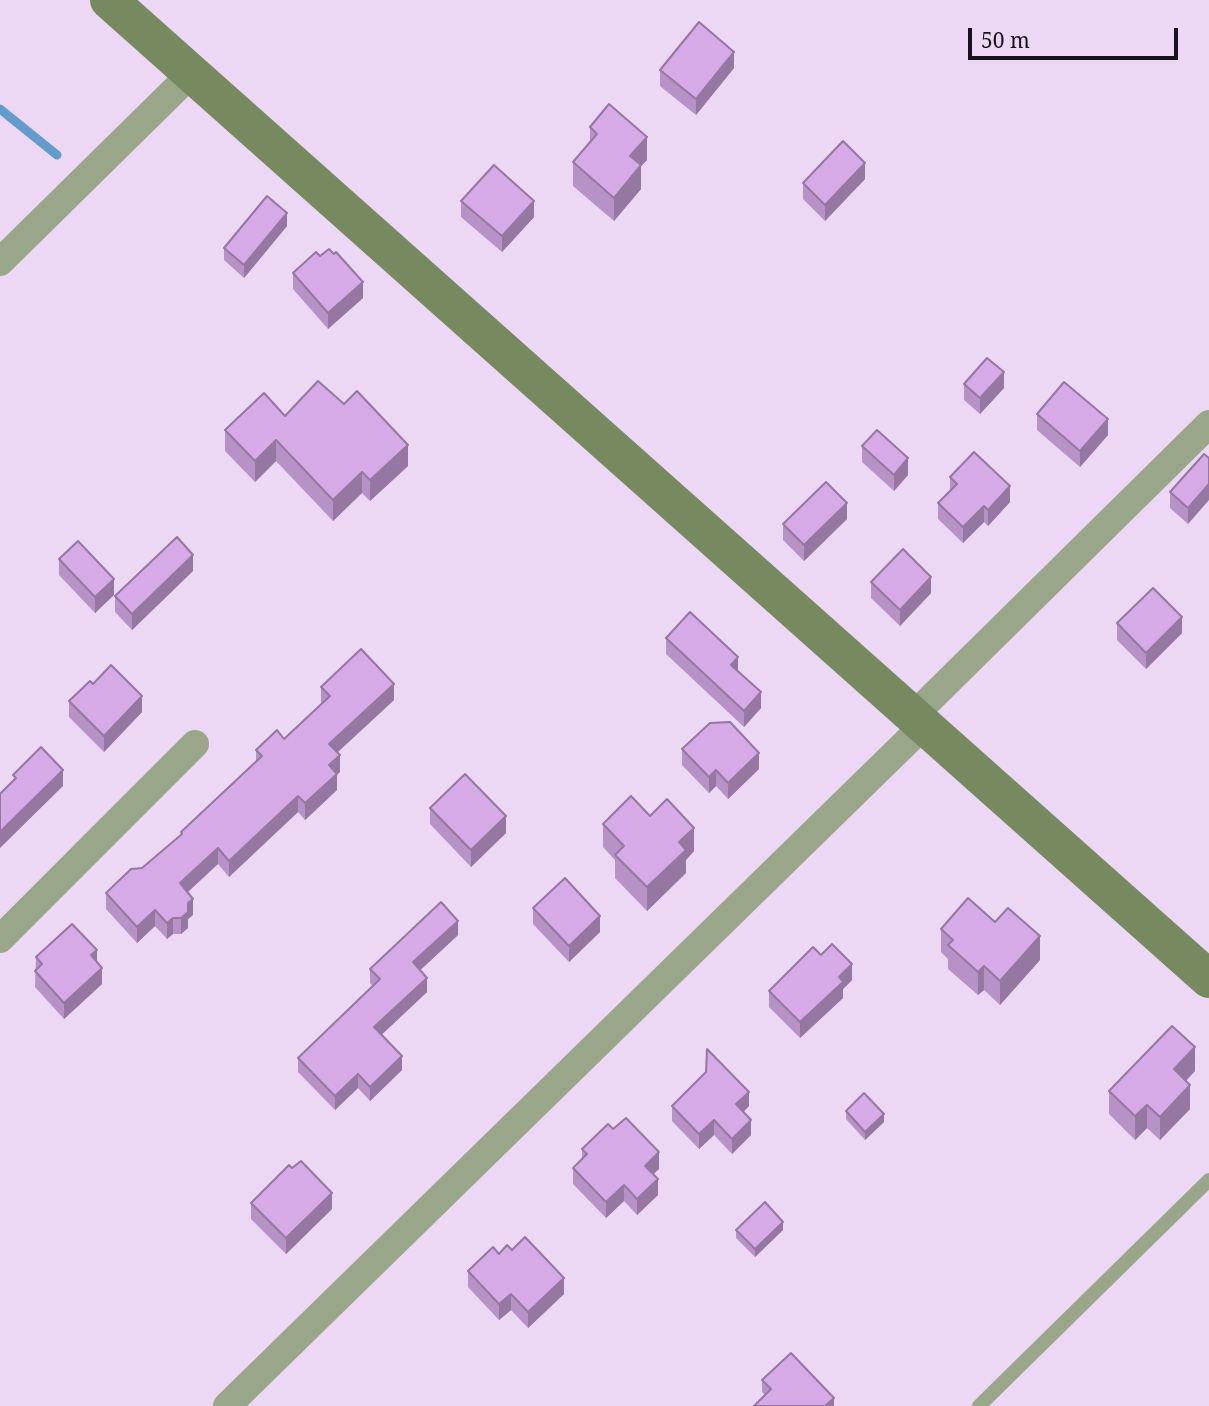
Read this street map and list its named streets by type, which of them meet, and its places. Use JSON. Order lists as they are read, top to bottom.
{
  "scale_bar": "50 m"
}
